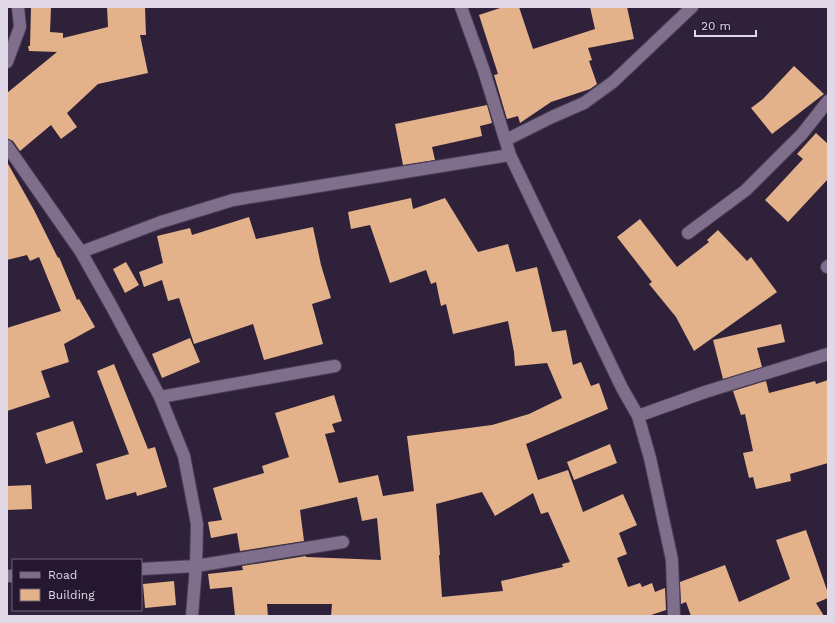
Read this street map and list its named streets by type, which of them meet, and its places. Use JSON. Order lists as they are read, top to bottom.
{
  "legend": ["Road", "Building"],
  "scale_bar": "20 m"
}
